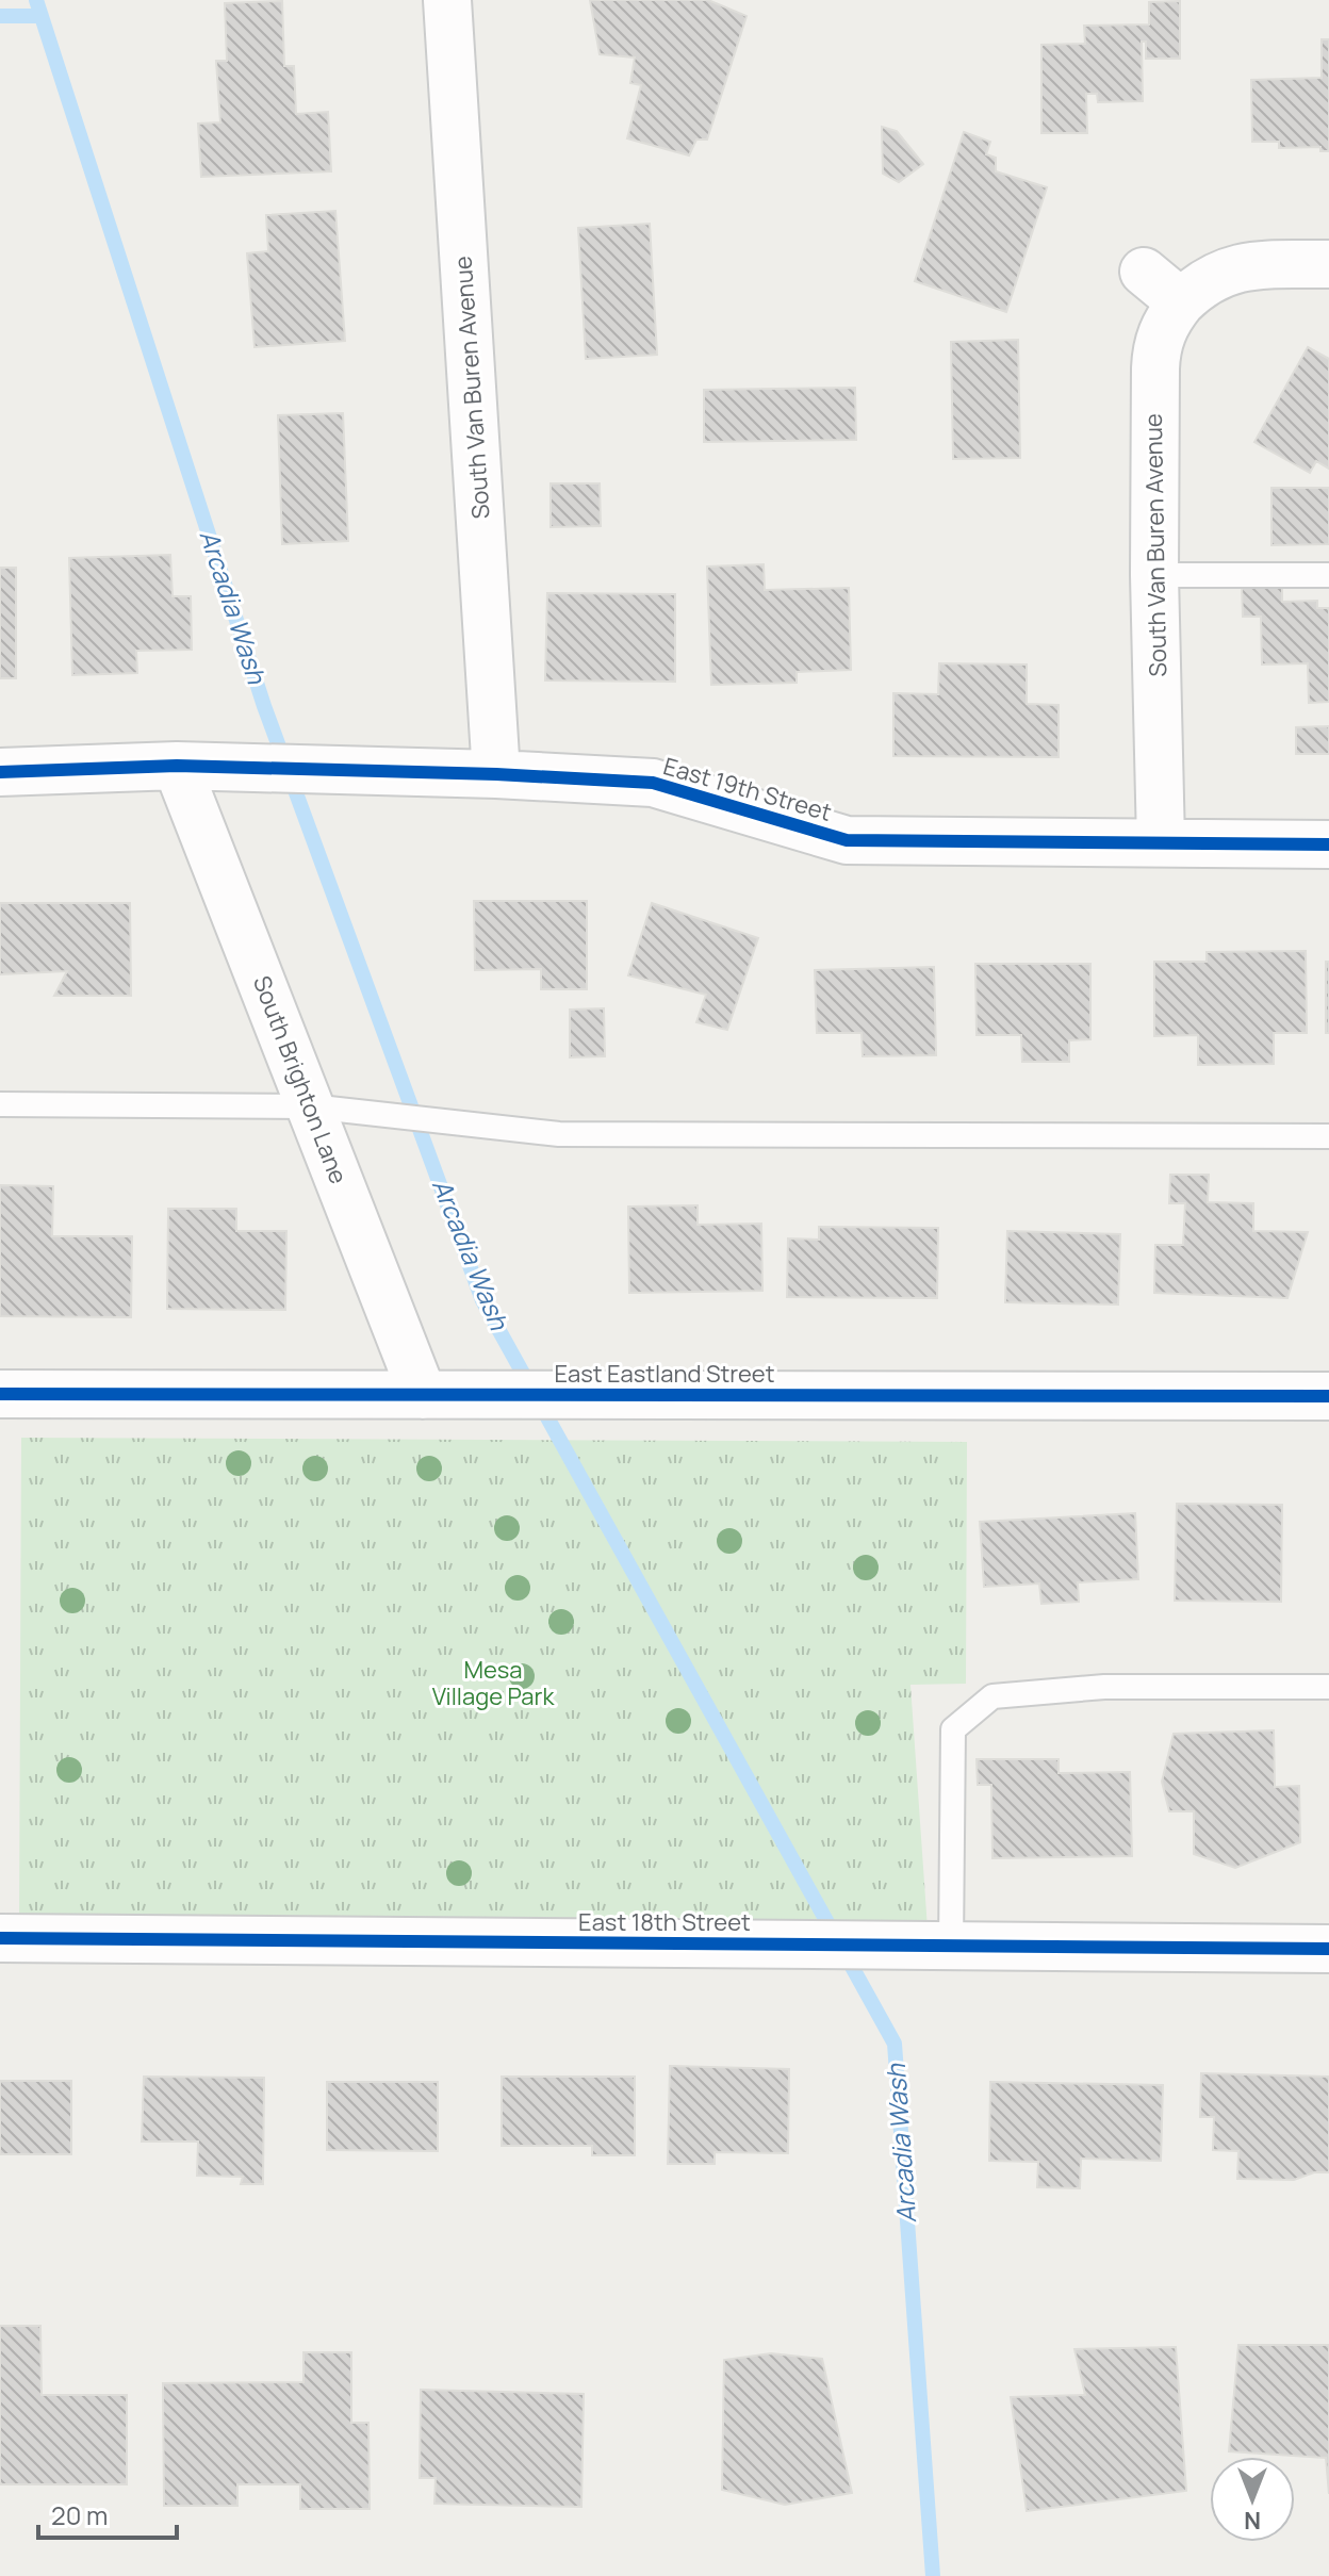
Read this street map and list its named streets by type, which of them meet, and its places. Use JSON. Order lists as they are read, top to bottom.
{
  "streets": {
    "street": [
      "South Van Buren Avenue",
      "East 19th Street",
      "South Brighton Lane",
      "East Eastland Street",
      "East 18th Street"
    ]
  },
  "crossings": [
    ["South Van Buren Avenue", "East 19th Street"],
    ["East 19th Street", "South Brighton Lane"],
    ["South Brighton Lane", "East Eastland Street"]
  ],
  "water": ["Arcadia Wash"],
  "parks": ["Mesa Village Park"],
  "scale_bar": "20 m",
  "north": "bottom"
}
